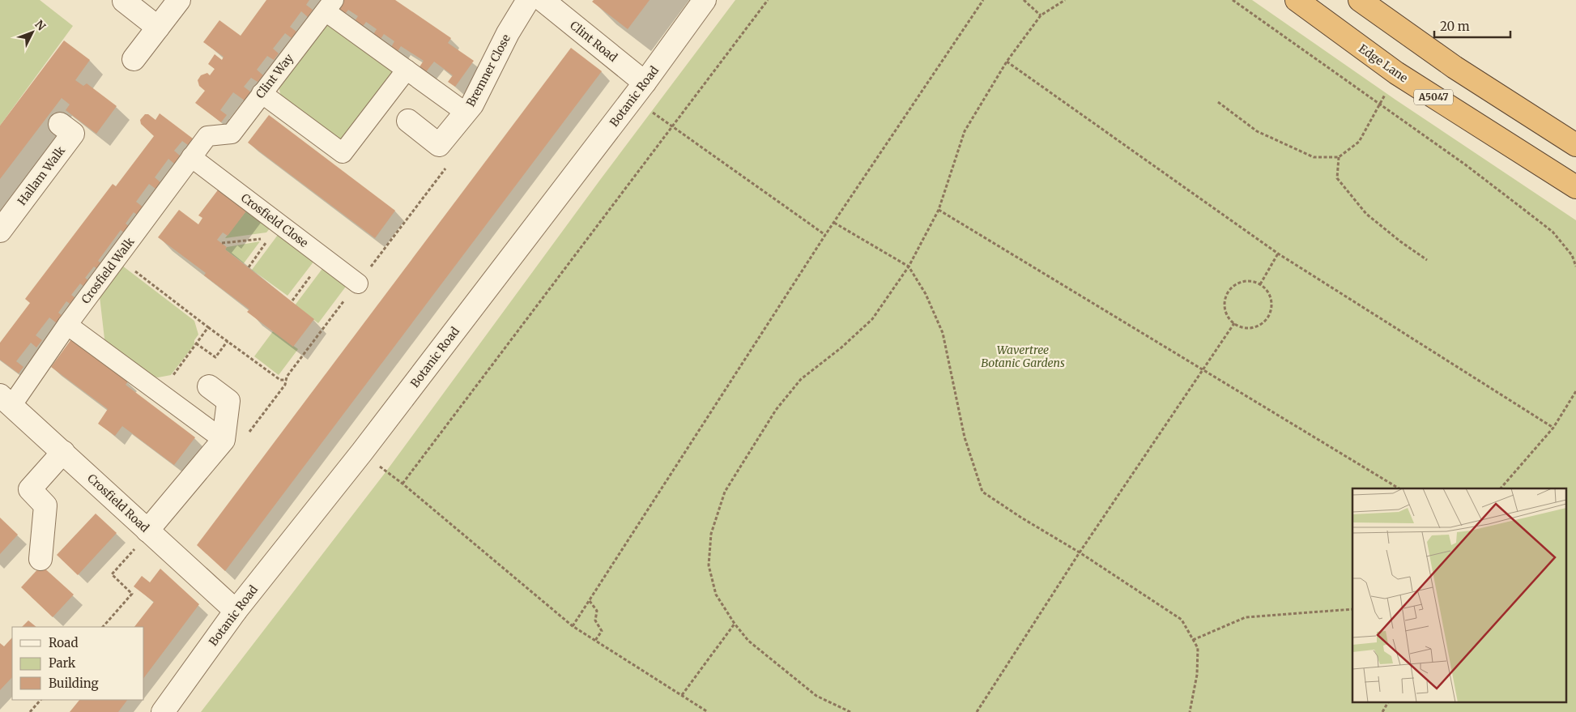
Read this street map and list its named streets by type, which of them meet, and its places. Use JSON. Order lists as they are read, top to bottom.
{
  "streets": {
    "highway": ["Edge Lane", "A5047"],
    "street": [
      "Clint Road",
      "Bremner Close",
      "Clint Way",
      "Botanic Road",
      "Hallam Walk",
      "Crosfield Close",
      "Crosfield Walk",
      "Crosfield Road"
    ]
  },
  "crossings": [
    ["Clint Road", "Botanic Road"],
    ["Clint Way", "Crosfield Walk"],
    ["Botanic Road", "Crosfield Road"],
    ["Crosfield Close", "Crosfield Walk"],
    ["Crosfield Walk", "Crosfield Road"]
  ],
  "parks": ["Wavertree Botanic Gardens"],
  "legend": ["Road", "Park", "Building"],
  "scale_bar": "20 m",
  "north": "top right"
}
